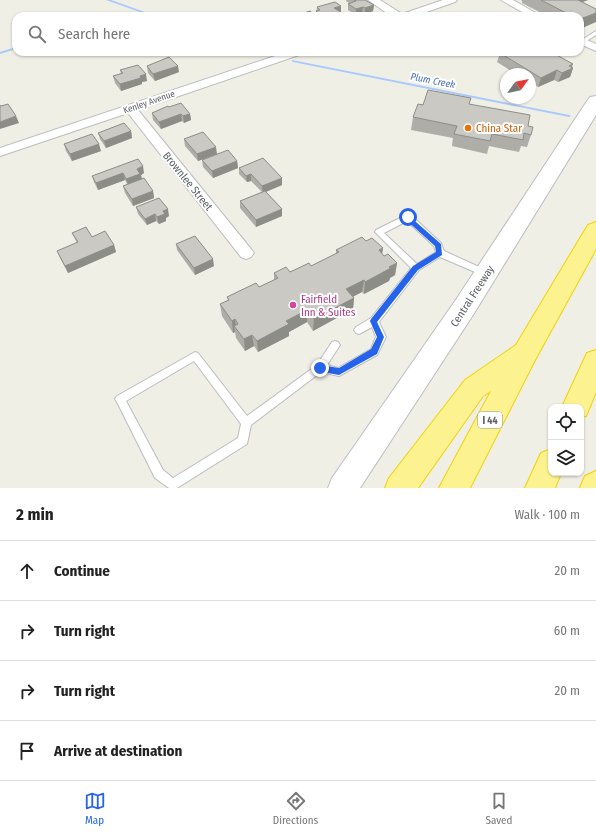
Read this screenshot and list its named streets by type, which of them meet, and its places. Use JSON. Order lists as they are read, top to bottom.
{
  "streets": {
    "highway": ["I 44"],
    "main road": ["Central Freeway"],
    "street": ["Kenley Avenue", "Brownlee Street"]
  },
  "crossings": [
    ["Kenley Avenue", "Brownlee Street"]
  ],
  "water": ["Plum Creek"],
  "places": ["China Star", "Fairfield Inn & Suites"],
  "north": "top right",
  "page": {
    "search": "Search here",
    "heading": ["2 min", "Walk · 100 m"],
    "list": [
      ["Continue", "20 m"],
      ["Turn right", "60 m"],
      ["Turn right", "20 m"],
      "Arrive at destination"
    ],
    "nav": ["Map", "Directions", "Saved"]
  }
}
